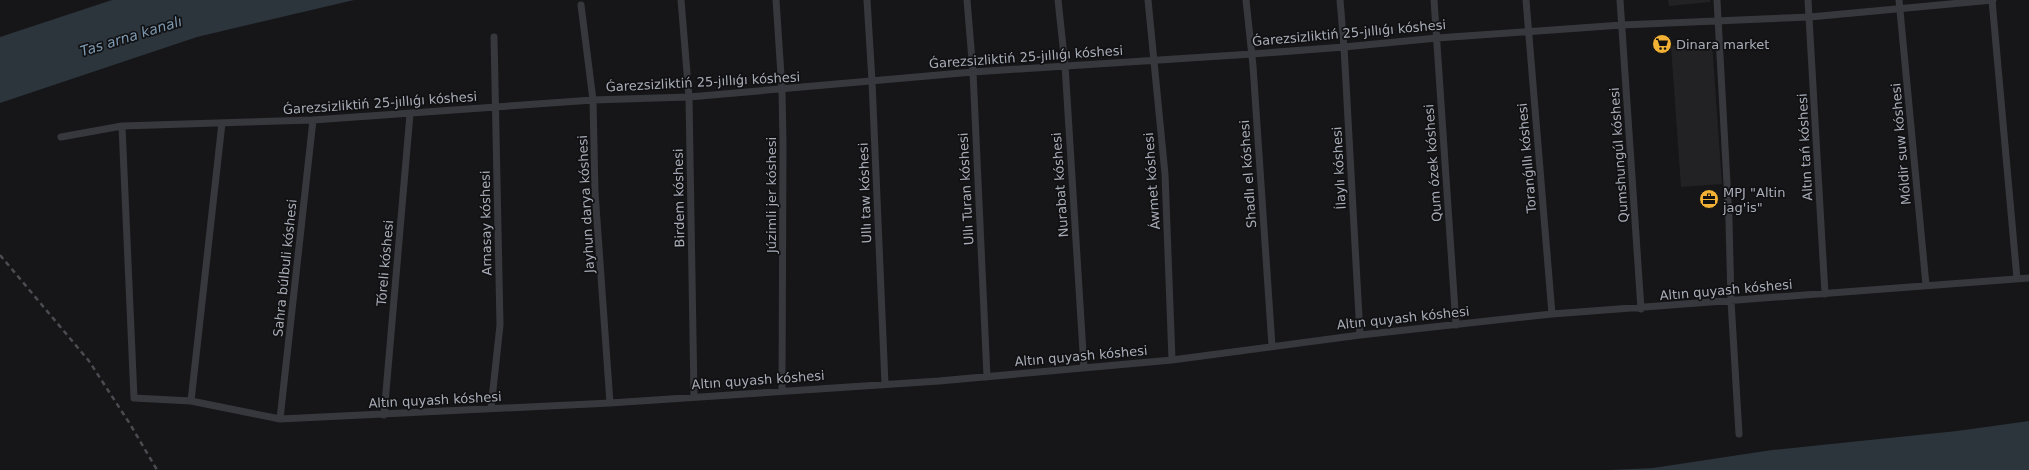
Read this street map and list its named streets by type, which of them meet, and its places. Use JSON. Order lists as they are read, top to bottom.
{
  "streets": {
    "street": [
      "Ǵarezsizliktiń 25-jıllıǵı kóshesi",
      "Móldir suw kóshesi",
      "Altın tań kóshesi",
      "Qumshungúl kóshesi",
      "Toranǵıllı kóshesi",
      "Qum ózek kóshesi",
      "Ílaylı kóshesi",
      "Shadlı el kóshesi",
      "Áwmet kóshesi",
      "Nurabat kóshesi",
      "Ullı Turan kóshesi",
      "Ullı taw kóshesi",
      "Júzimli jer kóshesi",
      "Birdem kóshesi",
      "Jayhun darya kóshesi",
      "Arnasay kóshesi",
      "Tóreli kóshesi",
      "Sahra búlbuli kóshesi",
      "Altın quyash kóshesi"
    ]
  },
  "crossings": [
    ["Ǵarezsizliktiń 25-jıllıǵı kóshesi", "Móldir suw kóshesi"],
    ["Ǵarezsizliktiń 25-jıllıǵı kóshesi", "Altın tań kóshesi"],
    ["Ǵarezsizliktiń 25-jıllıǵı kóshesi", "Qumshungúl kóshesi"],
    ["Ǵarezsizliktiń 25-jıllıǵı kóshesi", "Toranǵıllı kóshesi"],
    ["Ǵarezsizliktiń 25-jıllıǵı kóshesi", "Qum ózek kóshesi"],
    ["Ǵarezsizliktiń 25-jıllıǵı kóshesi", "Ílaylı kóshesi"],
    ["Ǵarezsizliktiń 25-jıllıǵı kóshesi", "Shadlı el kóshesi"],
    ["Ǵarezsizliktiń 25-jıllıǵı kóshesi", "Áwmet kóshesi"],
    ["Ǵarezsizliktiń 25-jıllıǵı kóshesi", "Nurabat kóshesi"],
    ["Ǵarezsizliktiń 25-jıllıǵı kóshesi", "Ullı Turan kóshesi"],
    ["Ǵarezsizliktiń 25-jıllıǵı kóshesi", "Ullı taw kóshesi"],
    ["Ǵarezsizliktiń 25-jıllıǵı kóshesi", "Júzimli jer kóshesi"],
    ["Ǵarezsizliktiń 25-jıllıǵı kóshesi", "Birdem kóshesi"],
    ["Ǵarezsizliktiń 25-jıllıǵı kóshesi", "Jayhun darya kóshesi"],
    ["Ǵarezsizliktiń 25-jıllıǵı kóshesi", "Arnasay kóshesi"],
    ["Ǵarezsizliktiń 25-jıllıǵı kóshesi", "Tóreli kóshesi"],
    ["Ǵarezsizliktiń 25-jıllıǵı kóshesi", "Sahra búlbuli kóshesi"],
    ["Ǵarezsizliktiń 25-jıllıǵı kóshesi", "Altın quyash kóshesi"],
    ["Móldir suw kóshesi", "Altın quyash kóshesi"],
    ["Altın tań kóshesi", "Altın quyash kóshesi"],
    ["Qumshungúl kóshesi", "Altın quyash kóshesi"],
    ["Toranǵıllı kóshesi", "Altın quyash kóshesi"],
    ["Qum ózek kóshesi", "Altın quyash kóshesi"],
    ["Ílaylı kóshesi", "Altın quyash kóshesi"],
    ["Shadlı el kóshesi", "Altın quyash kóshesi"],
    ["Áwmet kóshesi", "Altın quyash kóshesi"],
    ["Nurabat kóshesi", "Altın quyash kóshesi"],
    ["Ullı Turan kóshesi", "Altın quyash kóshesi"],
    ["Ullı taw kóshesi", "Altın quyash kóshesi"],
    ["Júzimli jer kóshesi", "Altın quyash kóshesi"],
    ["Birdem kóshesi", "Altın quyash kóshesi"],
    ["Jayhun darya kóshesi", "Altın quyash kóshesi"],
    ["Arnasay kóshesi", "Altın quyash kóshesi"],
    ["Tóreli kóshesi", "Altın quyash kóshesi"],
    ["Sahra búlbuli kóshesi", "Altın quyash kóshesi"]
  ],
  "water": ["Tas arna kanalı"],
  "places": {
    "supermarket": ["Dinara market"],
    "office": ["MPJ \"Altin jag'is\""]
  }
}
